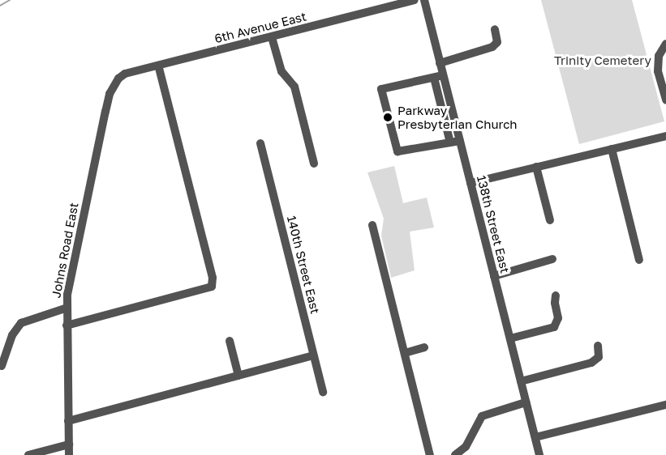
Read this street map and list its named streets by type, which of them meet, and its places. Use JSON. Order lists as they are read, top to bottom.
{
  "streets": {
    "street": [
      "6th Avenue East",
      "138th Street East",
      "Johns Road East",
      "140th Street East"
    ]
  },
  "crossings": [
    ["6th Avenue East", "Johns Road East"]
  ],
  "parks": ["Trinity Cemetery"],
  "places": ["Parkway Presbyterian Church"]
}
